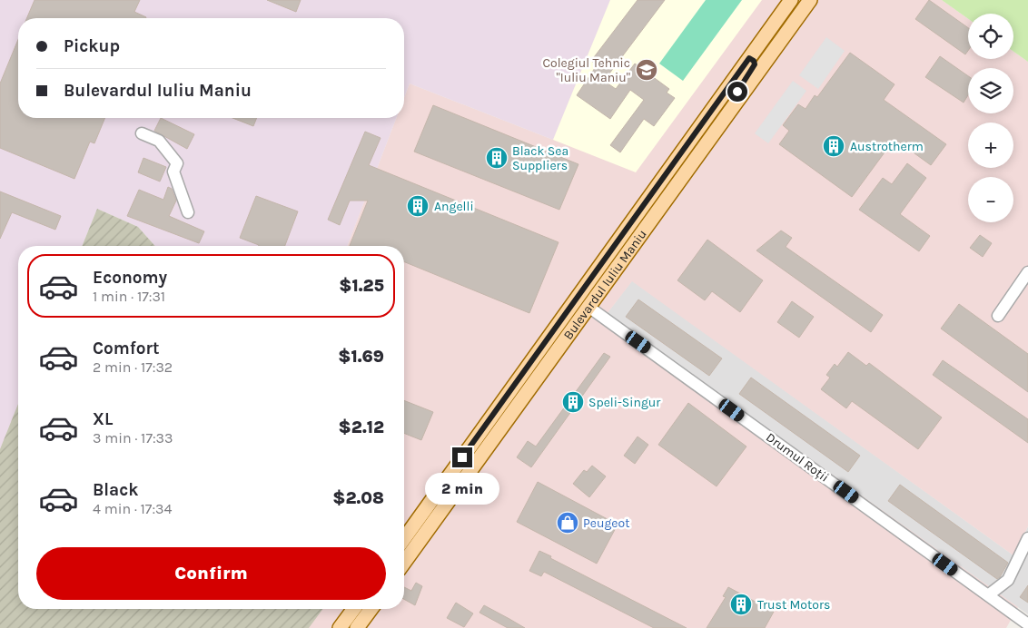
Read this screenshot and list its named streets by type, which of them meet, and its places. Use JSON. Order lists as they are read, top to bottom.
{
  "streets": {
    "main road": ["Bulevardul Iuliu Maniu"],
    "street": ["Drumul Roții"]
  },
  "crossings": [
    ["Bulevardul Iuliu Maniu", "Drumul Roții"]
  ],
  "places": {
    "school or university": ["Colegiul Tehnic \"Iuliu Maniu\""],
    "building": [
      "Austrotherm",
      "Black Sea Suppliers",
      "Angelli",
      "Speli-Singur",
      "Trust Motors"
    ],
    "shop": ["Peugeot"]
  },
  "page": {
    "map_buttons": ["+", "−"],
    "banner": ["Pickup", "Bulevardul Iuliu Maniu"],
    "list": [
      {
        "name": "Economy",
        "note": "1 min · 17:31",
        "value": "$1.25"
      },
      {
        "name": "Comfort",
        "note": "2 min · 17:32",
        "value": "$1.69"
      },
      {
        "name": "XL",
        "note": "3 min · 17:33",
        "value": "$2.12"
      },
      {
        "name": "Black",
        "note": "4 min · 17:34",
        "value": "$2.08"
      }
    ],
    "bubble": "2 min",
    "buttons": "Confirm"
  }
}
